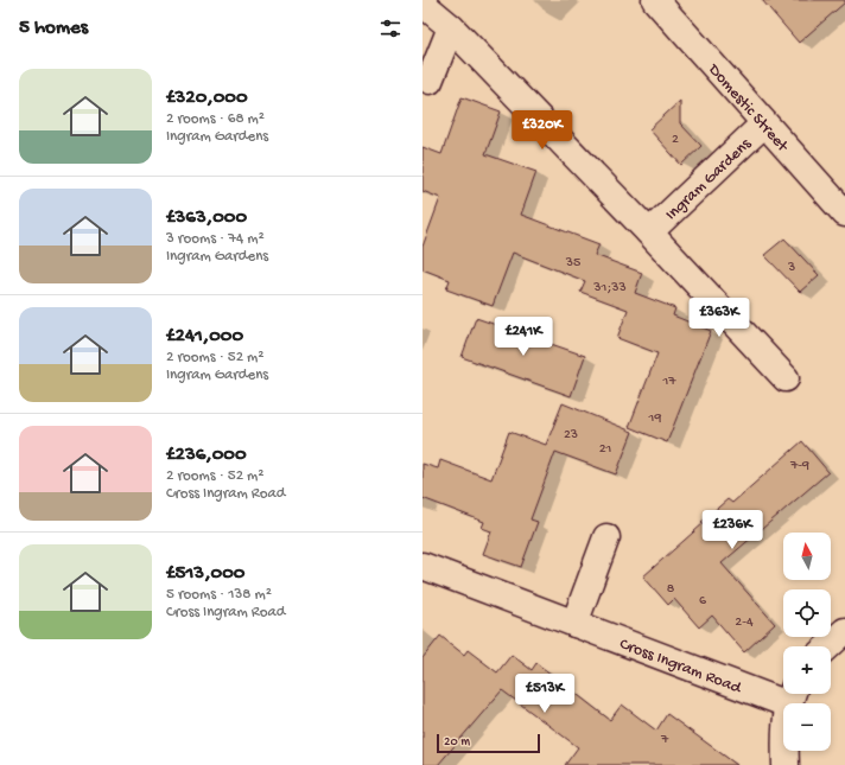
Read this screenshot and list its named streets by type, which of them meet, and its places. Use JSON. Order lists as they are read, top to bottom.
{
  "streets": {
    "street": ["Domestic Street", "Ingram Gardens", "Cross Ingram Road"]
  },
  "crossings": [
    ["Domestic Street", "Ingram Gardens"]
  ],
  "house_numbers": [
    "2",
    "35",
    "3",
    "31;33",
    "17",
    "19",
    "23",
    "21",
    "7-9",
    "8",
    "6",
    "2-4",
    "7"
  ],
  "scale_bar": "20 m",
  "north": "top",
  "page": {
    "heading": "5 homes",
    "list": [
      {
        "name": "£320,000",
        "note": "2 rooms · 68 m² · Ingram Gardens"
      },
      {
        "name": "£363,000",
        "note": "3 rooms · 74 m² · Ingram Gardens"
      },
      {
        "name": "£241,000",
        "note": "2 rooms · 52 m² · Ingram Gardens"
      },
      {
        "name": "£236,000",
        "note": "2 rooms · 52 m² · Cross Ingram Road"
      },
      {
        "name": "£513,000",
        "note": "5 rooms · 138 m² · Cross Ingram Road"
      }
    ],
    "price": [
      "£320K",
      "£363K",
      "£241K",
      "£236K",
      "£513K"
    ],
    "map_buttons": ["+", "−"],
    "scale": "20 m"
  }
}
